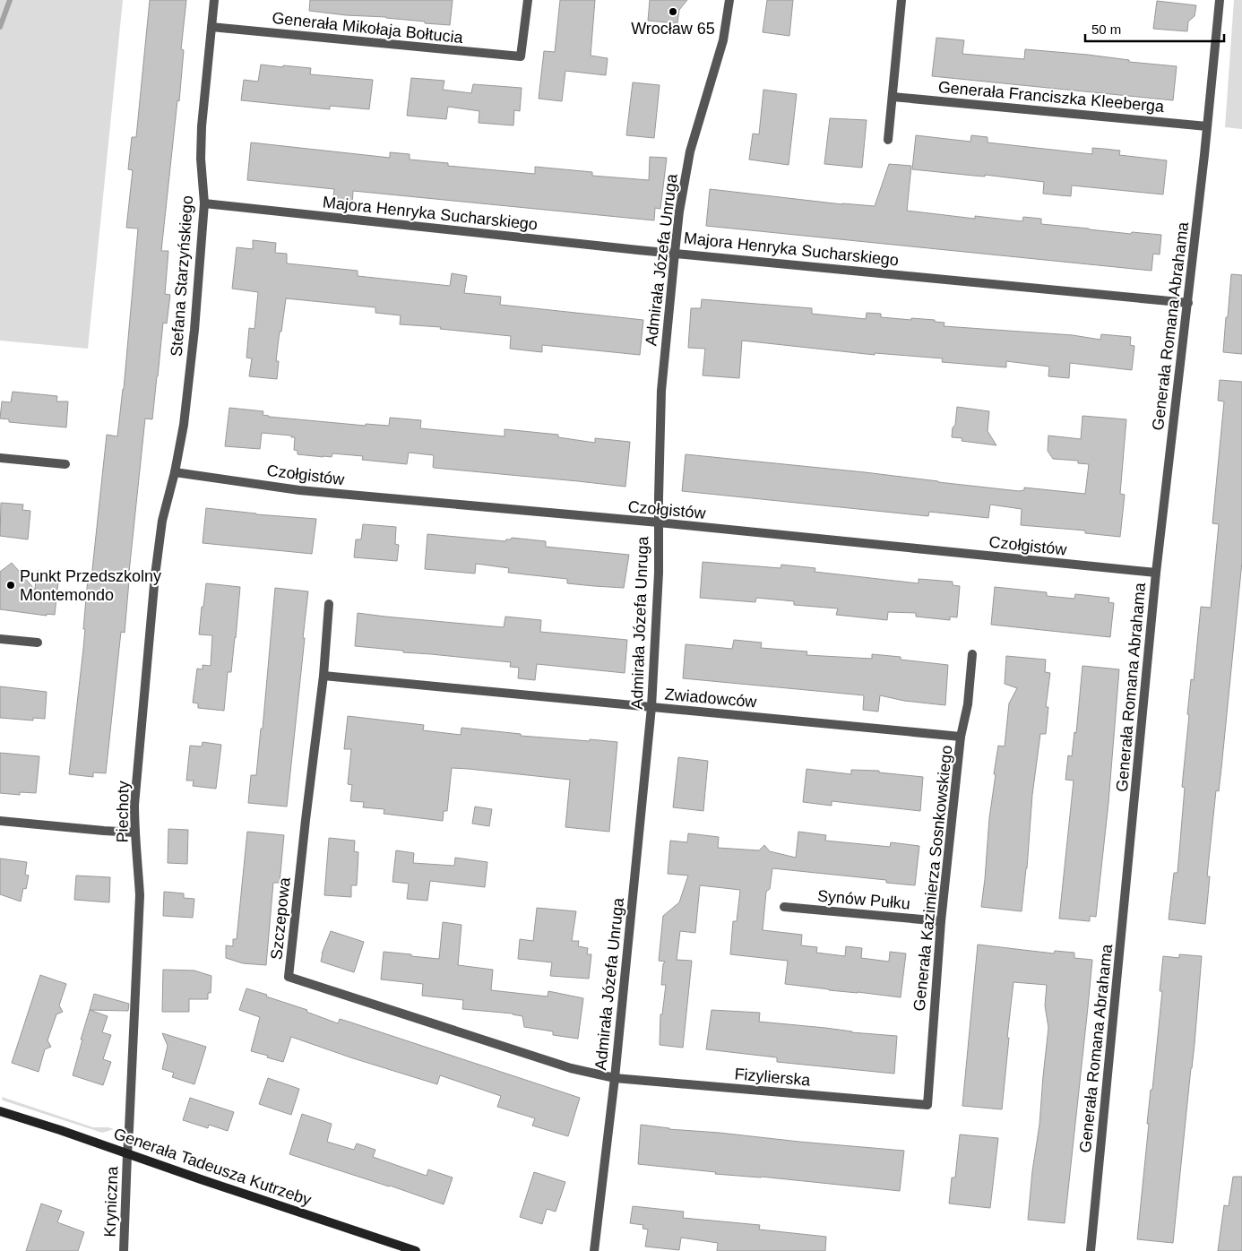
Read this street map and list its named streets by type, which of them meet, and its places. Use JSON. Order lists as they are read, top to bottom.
{
  "streets": {
    "street": [
      "Generała Mikołaja Bołtucia",
      "Generała Franciszka Kleeberga",
      "Majora Henryka Sucharskiego",
      "Admirała Józefa Unruga",
      "Stefana Starzyńskiego",
      "Generała Romana Abrahama",
      "Czołgistów",
      "Zwiadowców",
      "Piechoty",
      "Generała Kazimierza Sosnkowskiego",
      "Synów Pułku",
      "Szczepowa",
      "Fizylierska",
      "Generała Tadeusza Kutrzeby",
      "Kryniczna"
    ]
  },
  "crossings": [
    ["Generała Mikołaja Bołtucia", "Stefana Starzyńskiego"],
    ["Generała Franciszka Kleeberga", "Generała Romana Abrahama"],
    ["Majora Henryka Sucharskiego", "Admirała Józefa Unruga"],
    ["Majora Henryka Sucharskiego", "Stefana Starzyńskiego"],
    ["Majora Henryka Sucharskiego", "Generała Romana Abrahama"],
    ["Admirała Józefa Unruga", "Czołgistów"],
    ["Admirała Józefa Unruga", "Zwiadowców"],
    ["Admirała Józefa Unruga", "Szczepowa"],
    ["Admirała Józefa Unruga", "Fizylierska"],
    ["Stefana Starzyńskiego", "Czołgistów"],
    ["Stefana Starzyńskiego", "Piechoty"],
    ["Generała Romana Abrahama", "Czołgistów"],
    ["Czołgistów", "Piechoty"],
    ["Zwiadowców", "Generała Kazimierza Sosnkowskiego"],
    ["Zwiadowców", "Szczepowa"],
    ["Piechoty", "Generała Tadeusza Kutrzeby"],
    ["Piechoty", "Kryniczna"],
    ["Generała Kazimierza Sosnkowskiego", "Synów Pułku"],
    ["Generała Kazimierza Sosnkowskiego", "Fizylierska"],
    ["Szczepowa", "Fizylierska"],
    ["Generała Tadeusza Kutrzeby", "Kryniczna"]
  ],
  "places": ["Wrocław 65", "Punkt Przedszkolny Montemondo"],
  "scale_bar": "50 m"
}
